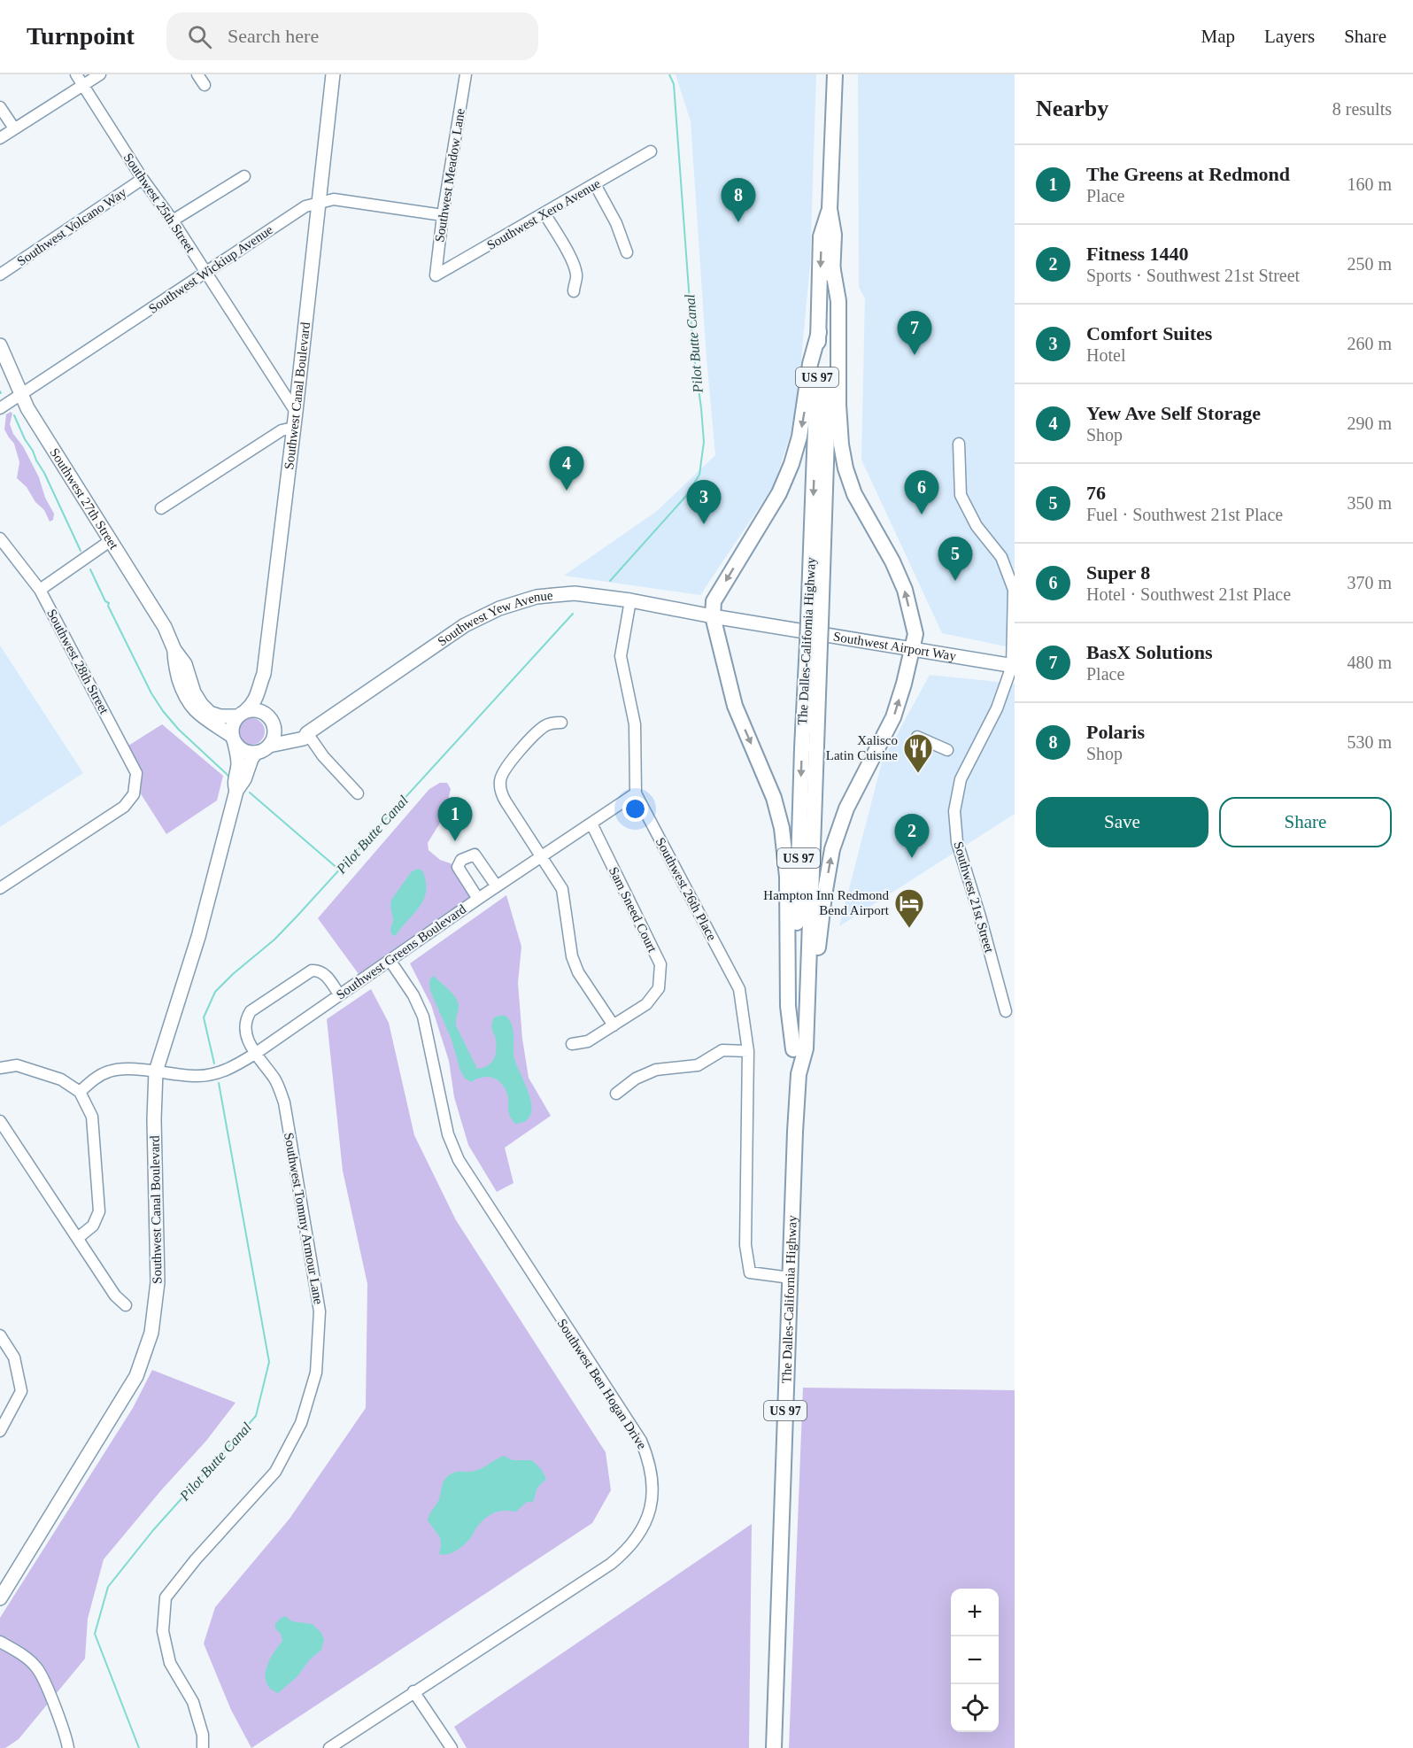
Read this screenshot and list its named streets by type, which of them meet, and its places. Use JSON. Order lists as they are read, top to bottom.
{
  "streets": {
    "highway": ["US 97", "The Dalles-California Highway"],
    "main road": [
      "Southwest Canal Boulevard",
      "Southwest 27th Street",
      "Southwest Yew Avenue",
      "Southwest Airport Way"
    ],
    "street": [
      "Southwest Meadow Lane",
      "Southwest 25th Street",
      "Southwest Xero Avenue",
      "Southwest Volcano Way",
      "Southwest Wickiup Avenue",
      "Southwest 28th Street",
      "Southwest 26th Place",
      "Southwest 21st Street",
      "Sam Sneed Court",
      "Southwest Greens Boulevard",
      "Southwest Tommy Armour Lane",
      "Southwest Ben Hogan Drive"
    ]
  },
  "crossings": [
    ["Southwest Meadow Lane", "Southwest Xero Avenue"],
    ["Southwest Meadow Lane", "Southwest Wickiup Avenue"],
    ["Southwest 25th Street", "Southwest Volcano Way"],
    ["Southwest 25th Street", "Southwest Wickiup Avenue"],
    ["Southwest 25th Street", "Southwest Canal Boulevard"],
    ["Southwest Wickiup Avenue", "Southwest Canal Boulevard"],
    ["Southwest Wickiup Avenue", "Southwest 27th Street"],
    ["Southwest Canal Boulevard", "Southwest 27th Street"],
    ["Southwest Canal Boulevard", "Southwest Yew Avenue"],
    ["Southwest Canal Boulevard", "Southwest Greens Boulevard"],
    ["Southwest 27th Street", "Southwest Yew Avenue"],
    ["Southwest Yew Avenue", "Southwest Airport Way"],
    ["Southwest Yew Avenue", "Southwest 26th Place"],
    ["The Dalles-California Highway", "Southwest 26th Place"],
    ["Southwest Airport Way", "Southwest 21st Street"],
    ["Southwest 26th Place", "Southwest Greens Boulevard"],
    ["Sam Sneed Court", "Southwest Greens Boulevard"],
    ["Southwest Greens Boulevard", "Southwest Tommy Armour Lane"],
    ["Southwest Greens Boulevard", "Southwest Ben Hogan Drive"]
  ],
  "water": ["Pilot Butte Canal"],
  "places": {
    "restaurant": ["Xalisco Latin Cuisine"],
    "hotel": ["Hampton Inn Redmond Bend Airport"]
  },
  "page": {
    "header": "Turnpoint",
    "search": "Search here",
    "nav": ["Map", "Layers", "Share"],
    "heading": ["Nearby", "8 results"],
    "list": [
      {
        "mark": "1",
        "name": "The Greens at Redmond",
        "note": "Place",
        "value": "160 m"
      },
      {
        "mark": "2",
        "name": "Fitness 1440",
        "note": "Sports · Southwest 21st Street",
        "value": "250 m"
      },
      {
        "mark": "3",
        "name": "Comfort Suites",
        "note": "Hotel",
        "value": "260 m"
      },
      {
        "mark": "4",
        "name": "Yew Ave Self Storage",
        "note": "Shop",
        "value": "290 m"
      },
      {
        "mark": "5",
        "name": "76",
        "note": "Fuel · Southwest 21st Place",
        "value": "350 m"
      },
      {
        "mark": "6",
        "name": "Super 8",
        "note": "Hotel · Southwest 21st Place",
        "value": "370 m"
      },
      {
        "mark": "7",
        "name": "BasX Solutions",
        "note": "Place",
        "value": "480 m"
      },
      {
        "mark": "8",
        "name": "Polaris",
        "note": "Shop",
        "value": "530 m"
      }
    ],
    "pins": [
      "8",
      "7",
      "4",
      "6",
      "3",
      "5",
      "1",
      "2"
    ],
    "buttons": ["Save", "Share"],
    "map_buttons": ["+", "−"]
  }
}
